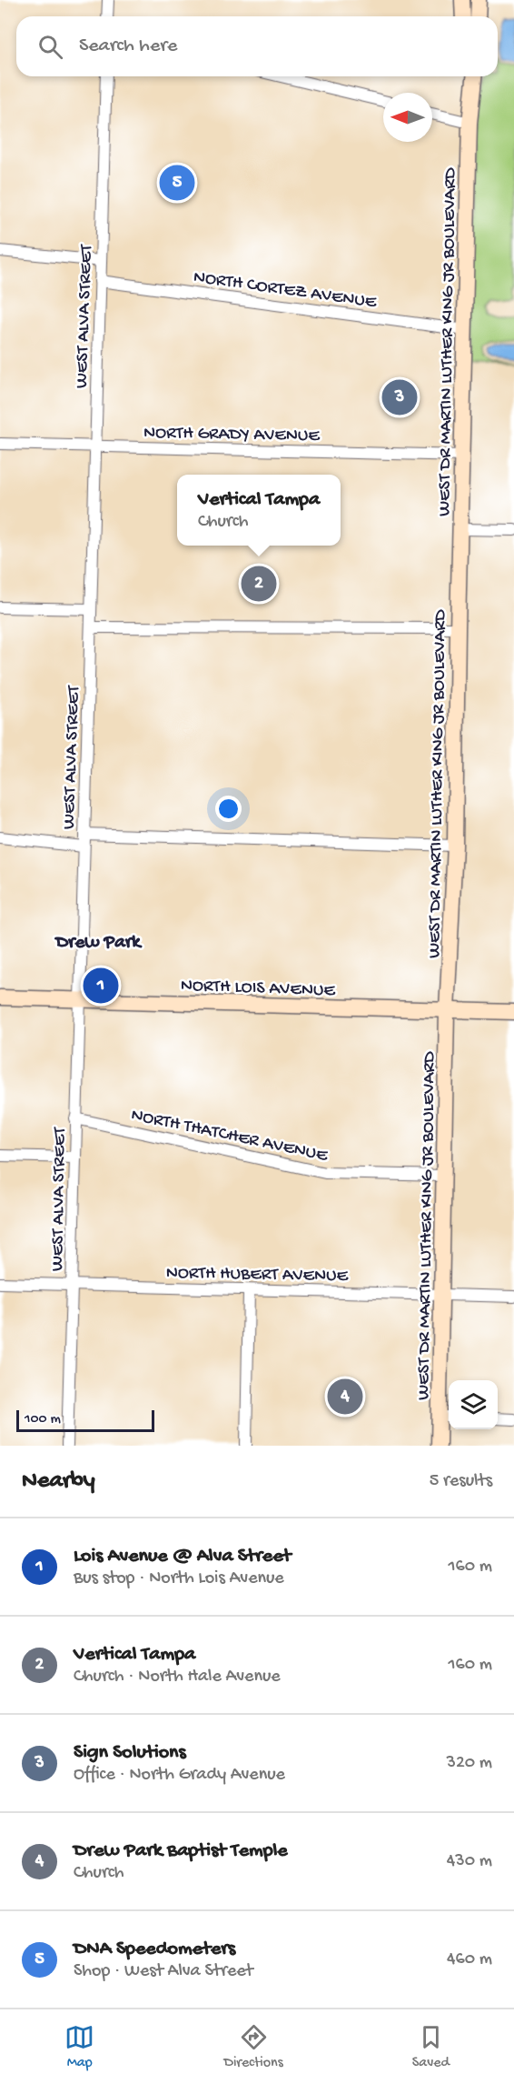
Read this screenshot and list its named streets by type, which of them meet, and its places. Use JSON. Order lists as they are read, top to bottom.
{
  "streets": {
    "street": [
      "NORTH CORTEZ AVENUE",
      "WEST ALVA STREET",
      "WEST DR MARTIN LUTHER KING JR BOULEVARD",
      "NORTH GRADY AVENUE",
      "NORTH LOIS AVENUE",
      "NORTH THATCHER AVENUE",
      "NORTH HUBERT AVENUE"
    ]
  },
  "crossings": [
    ["NORTH CORTEZ AVENUE", "WEST ALVA STREET"],
    ["NORTH CORTEZ AVENUE", "WEST DR MARTIN LUTHER KING JR BOULEVARD"],
    ["WEST ALVA STREET", "NORTH GRADY AVENUE"],
    ["WEST ALVA STREET", "NORTH LOIS AVENUE"],
    ["WEST ALVA STREET", "NORTH THATCHER AVENUE"],
    ["WEST ALVA STREET", "NORTH HUBERT AVENUE"],
    ["WEST DR MARTIN LUTHER KING JR BOULEVARD", "NORTH GRADY AVENUE"],
    ["WEST DR MARTIN LUTHER KING JR BOULEVARD", "NORTH LOIS AVENUE"],
    ["WEST DR MARTIN LUTHER KING JR BOULEVARD", "NORTH THATCHER AVENUE"],
    ["WEST DR MARTIN LUTHER KING JR BOULEVARD", "NORTH HUBERT AVENUE"]
  ],
  "districts": ["Drew Park"],
  "scale_bar": "100 m",
  "north": "left",
  "page": {
    "search": "Search here",
    "pins": [
      "5",
      "3",
      "2",
      "1",
      "4"
    ],
    "popup": ["Vertical Tampa", "Church"],
    "scale": "100 m",
    "heading": ["Nearby", "5 results"],
    "list": [
      {
        "mark": "1",
        "name": "Lois Avenue @ Alva Street",
        "note": "Bus stop · North Lois Avenue",
        "value": "160 m"
      },
      {
        "mark": "2",
        "name": "Vertical Tampa",
        "note": "Church · North Hale Avenue",
        "value": "160 m"
      },
      {
        "mark": "3",
        "name": "Sign Solutions",
        "note": "Office · North Grady Avenue",
        "value": "320 m"
      },
      {
        "mark": "4",
        "name": "Drew Park Baptist Temple",
        "note": "Church",
        "value": "430 m"
      },
      {
        "mark": "5",
        "name": "DNA Speedometers",
        "note": "Shop · West Alva Street",
        "value": "460 m"
      }
    ],
    "nav": ["Map", "Directions", "Saved"]
  }
}
